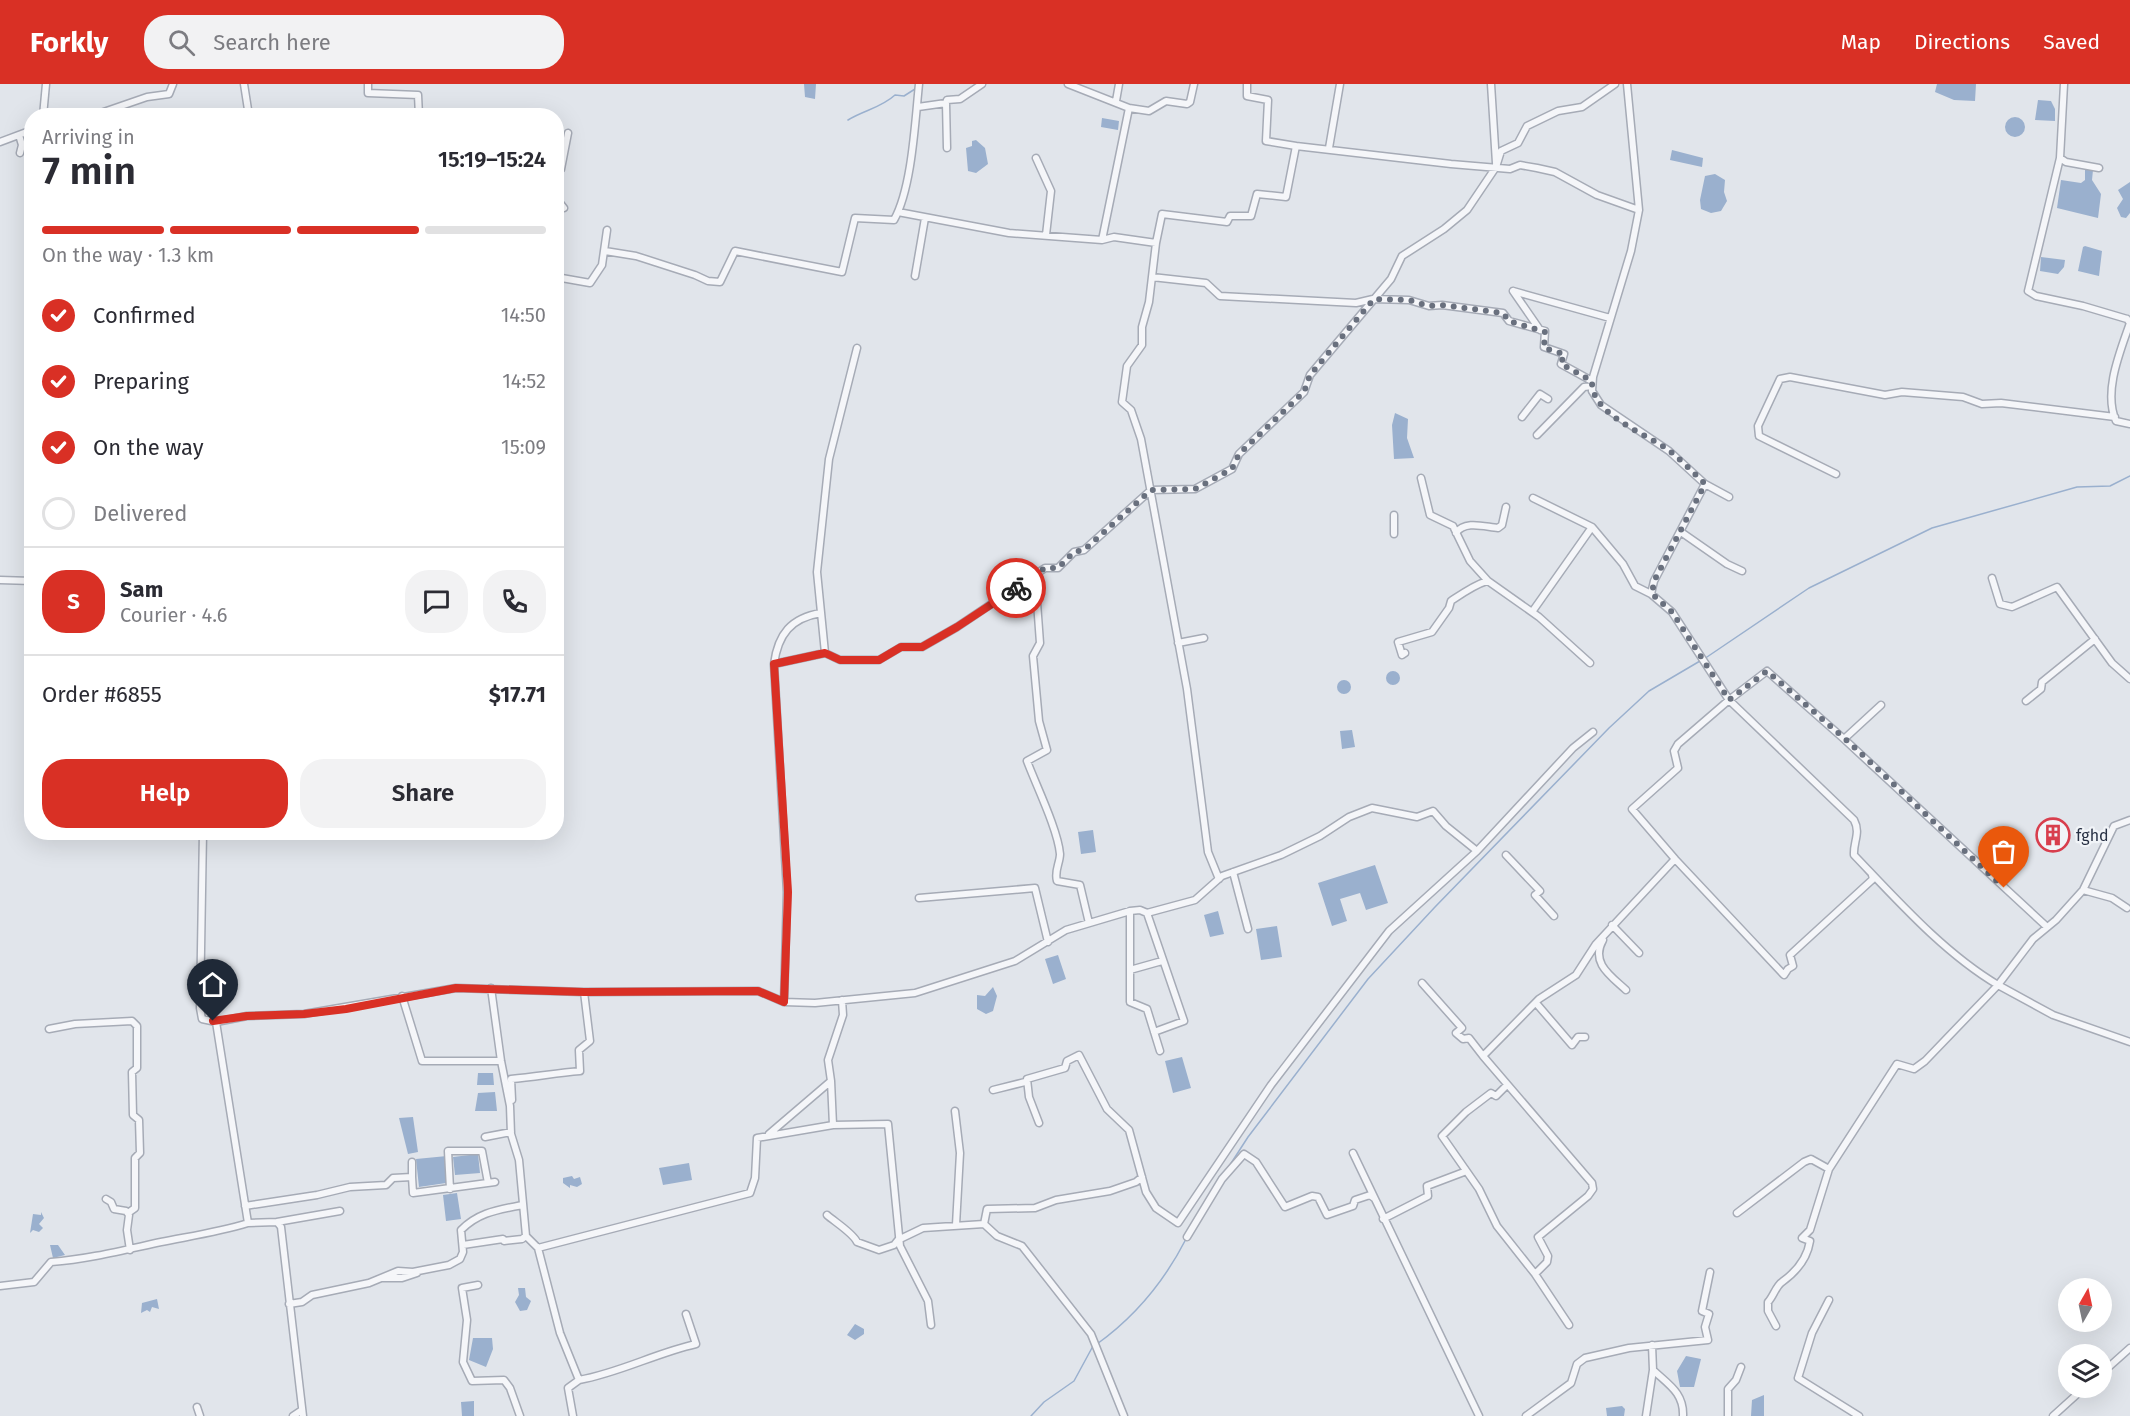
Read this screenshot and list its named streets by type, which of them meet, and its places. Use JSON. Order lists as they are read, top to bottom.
{
  "places": {
    "building": ["fghd"]
  },
  "north": "top",
  "page": {
    "header": "Forkly",
    "search": "Search here",
    "nav": ["Map", "Directions", "Saved"],
    "heading": ["7 min", "Arriving in", "15:19–15:24"],
    "panel": [
      "Sam",
      "Courier · 4.6",
      "Order #6855",
      "$17.71"
    ],
    "bar": "On the way · 1.3 km",
    "list": [
      ["Confirmed", "14:50"],
      ["Preparing", "14:52"],
      ["On the way", "15:09"],
      "Delivered"
    ],
    "round": "S",
    "buttons": ["Help", "Share"]
  }
}
